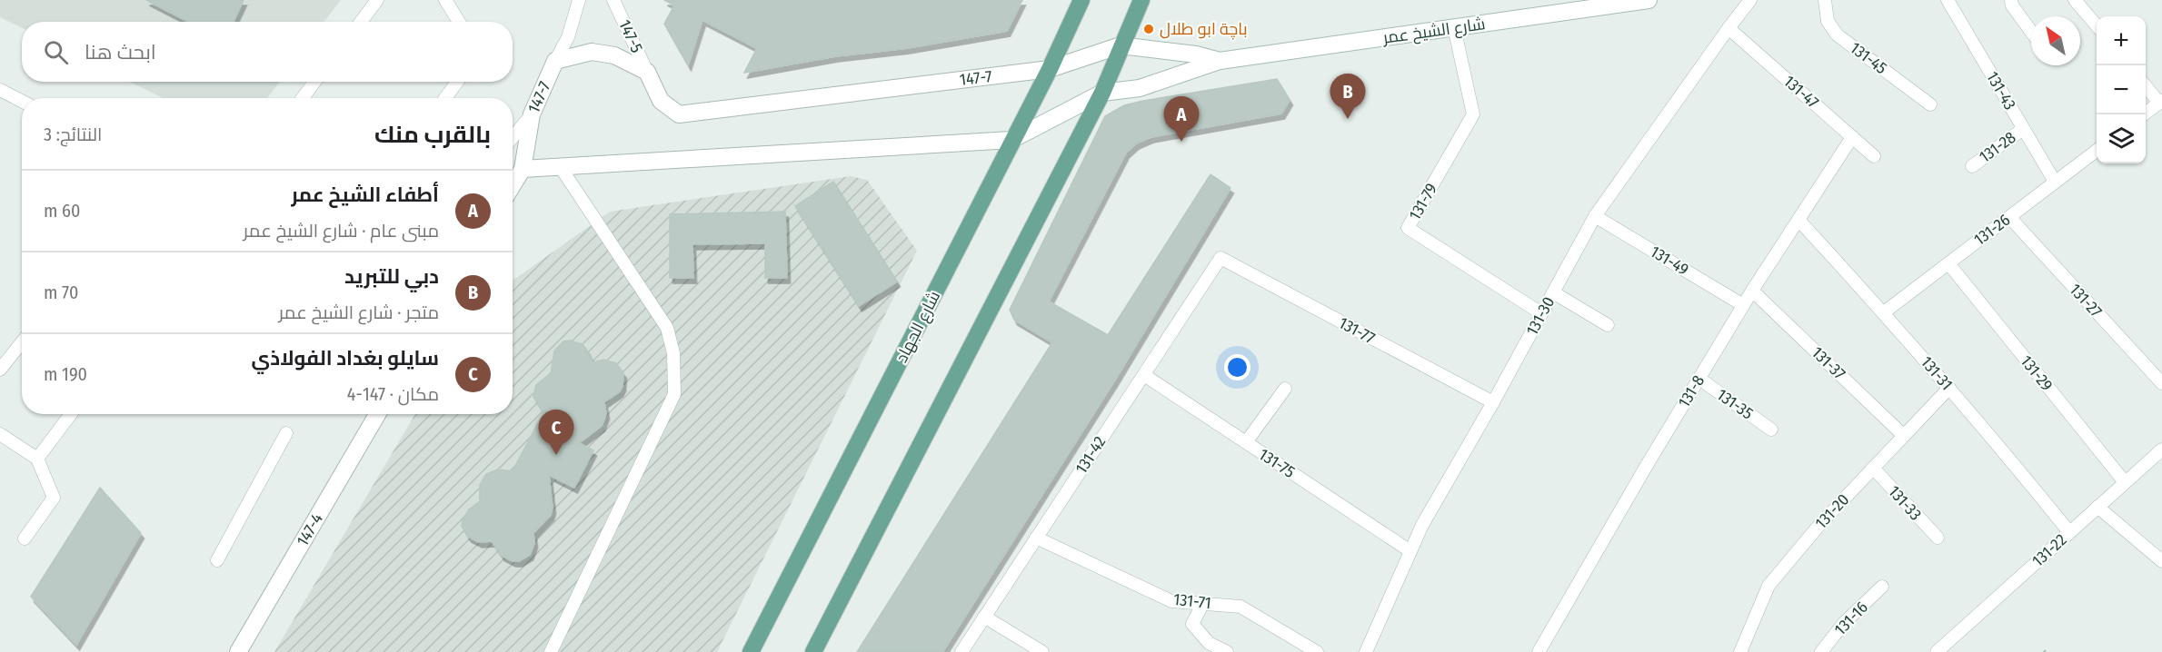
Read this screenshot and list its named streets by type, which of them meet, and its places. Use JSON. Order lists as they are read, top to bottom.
{
  "streets": {
    "main road": ["شارع الجهاد"],
    "street": ["شارع الشيخ عمر", "147-7", "147-4"],
    "lane": [
      "147-5",
      "131-45",
      "131-43",
      "131-47",
      "131-28",
      "131-79",
      "131-26",
      "131-49",
      "131-27",
      "131-30",
      "131-77",
      "131-37",
      "131-31",
      "131-29",
      "131-8",
      "131-35",
      "131-42",
      "131-75",
      "131-33",
      "131-20",
      "131-22",
      "131-71",
      "131-16"
    ]
  },
  "crossings": [
    ["شارع الشيخ عمر", "147-7"],
    ["شارع الشيخ عمر", "131-79"],
    ["شارع الشيخ عمر", "شارع الجهاد"],
    ["147-5", "147-7"],
    ["147-7", "شارع الجهاد"],
    ["131-43", "131-28"],
    ["131-43", "131-26"],
    ["131-47", "131-30"],
    ["131-47", "131-8"],
    ["131-79", "131-30"],
    ["131-26", "131-27"],
    ["131-26", "131-31"],
    ["131-26", "131-29"],
    ["131-49", "131-30"],
    ["131-49", "131-8"],
    ["131-30", "131-77"],
    ["131-30", "131-75"],
    ["131-77", "131-42"],
    ["131-37", "131-8"],
    ["131-37", "131-20"],
    ["131-31", "131-8"],
    ["131-31", "131-20"],
    ["131-31", "131-22"],
    ["131-29", "131-22"],
    ["131-8", "131-35"],
    ["131-42", "131-75"],
    ["131-42", "131-71"],
    ["131-33", "131-20"]
  ],
  "places": ["باچة ابو طلال"],
  "north": "top left",
  "page": {
    "map_buttons": ["+", "−"],
    "search": "ابحث هنا",
    "pins": ["B", "A", "C"],
    "heading": ["بالقرب منك", "النتائج: 3"],
    "list": [
      {
        "mark": "A",
        "name": "أطفاء الشيخ عمر",
        "note": "مبنى عام · شارع الشيخ عمر",
        "value": "60 m"
      },
      {
        "mark": "B",
        "name": "دبي للتبريد",
        "note": "متجر · شارع الشيخ عمر",
        "value": "70 m"
      },
      {
        "mark": "C",
        "name": "سايلو بغداد الفولاذي",
        "note": "مكان · 147-4",
        "value": "190 m"
      }
    ]
  }
}
